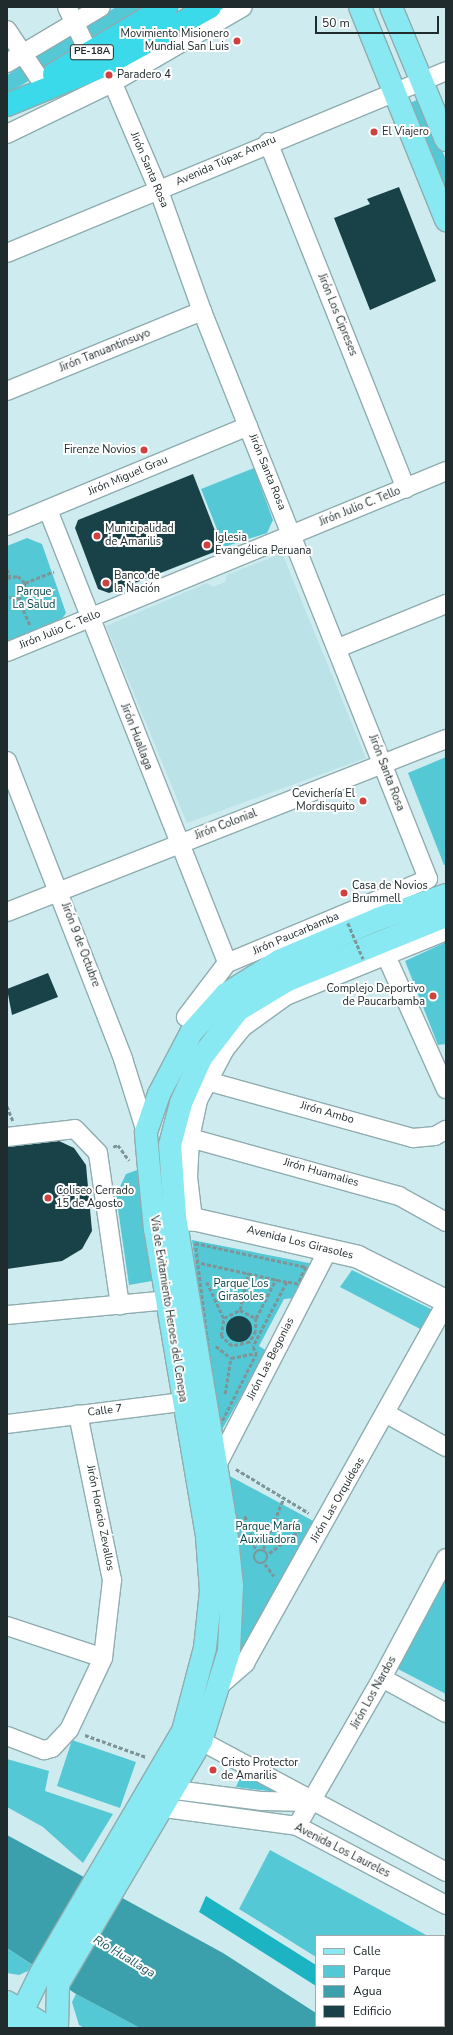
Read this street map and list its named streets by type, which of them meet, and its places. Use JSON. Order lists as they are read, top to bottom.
{
  "streets": {
    "highway": ["PE-18A"],
    "main road": ["Avenida Los Girasoles", "Vía de Evitamiento Heroes del Cenepa"],
    "street": [
      "Avenida Túpac Amaru",
      "Jirón Santa Rosa",
      "Jirón Los Cipreses",
      "Jirón Tanuantinsuyo",
      "Jirón Miguel Grau",
      "Jirón Julio C. Tello",
      "Jirón Huallaga",
      "Jirón Colonial",
      "Jirón Paucarbamba",
      "Jirón 9 de Octubre",
      "Jirón Ambo",
      "Jirón Huamalies",
      "Jirón Las Begonias",
      "Calle 7",
      "Jirón Las Orquídeas",
      "Jirón Horacio Zevallos",
      "Jirón Los Nardos",
      "Avenida Los Laureles"
    ]
  },
  "crossings": [
    ["PE-18A", "Jirón Santa Rosa"],
    ["Avenida Túpac Amaru", "Jirón Santa Rosa"],
    ["Avenida Túpac Amaru", "Jirón Los Cipreses"],
    ["Jirón Santa Rosa", "Jirón Tanuantinsuyo"],
    ["Jirón Santa Rosa", "Jirón Miguel Grau"],
    ["Jirón Santa Rosa", "Jirón Julio C. Tello"],
    ["Jirón Santa Rosa", "Jirón Colonial"],
    ["Jirón Santa Rosa", "Jirón Paucarbamba"],
    ["Jirón Los Cipreses", "Jirón Julio C. Tello"],
    ["Jirón Miguel Grau", "Jirón Huallaga"],
    ["Jirón Julio C. Tello", "Jirón Huallaga"],
    ["Jirón Huallaga", "Jirón Colonial"],
    ["Jirón Huallaga", "Jirón Paucarbamba"],
    ["Jirón Colonial", "Jirón 9 de Octubre"],
    ["Jirón 9 de Octubre", "Vía de Evitamiento Heroes del Cenepa"],
    ["Avenida Los Girasoles", "Vía de Evitamiento Heroes del Cenepa"],
    ["Avenida Los Girasoles", "Jirón Las Begonias"],
    ["Vía de Evitamiento Heroes del Cenepa", "Jirón Las Begonias"],
    ["Vía de Evitamiento Heroes del Cenepa", "Calle 7"],
    ["Vía de Evitamiento Heroes del Cenepa", "Jirón Las Orquídeas"],
    ["Vía de Evitamiento Heroes del Cenepa", "Avenida Los Laureles"],
    ["Calle 7", "Jirón Horacio Zevallos"],
    ["Jirón Los Nardos", "Avenida Los Laureles"]
  ],
  "water": ["Río Huallaga"],
  "parks": ["Parque La Salud", "Parque Los Girasoles", "Parque María Auxiliadora"],
  "places": [
    "Movimiento Misionero Mundial San Luis",
    "Paradero 4",
    "El Viajero",
    "Firenze Novios",
    "Municipalidad de Amarilis",
    "Iglesia Evangélica Peruana",
    "Banco de la Nación",
    "Cevichería El Mordisquito",
    "Casa de Novios Brummell",
    "Complejo Deportivo de Paucarbamba",
    "Coliseo Cerrado 15 de Agosto",
    "Cristo Protector de Amarilis"
  ],
  "legend": [
    "Calle",
    "Parque",
    "Agua",
    "Edificio"
  ],
  "scale_bar": "50 m"
}
